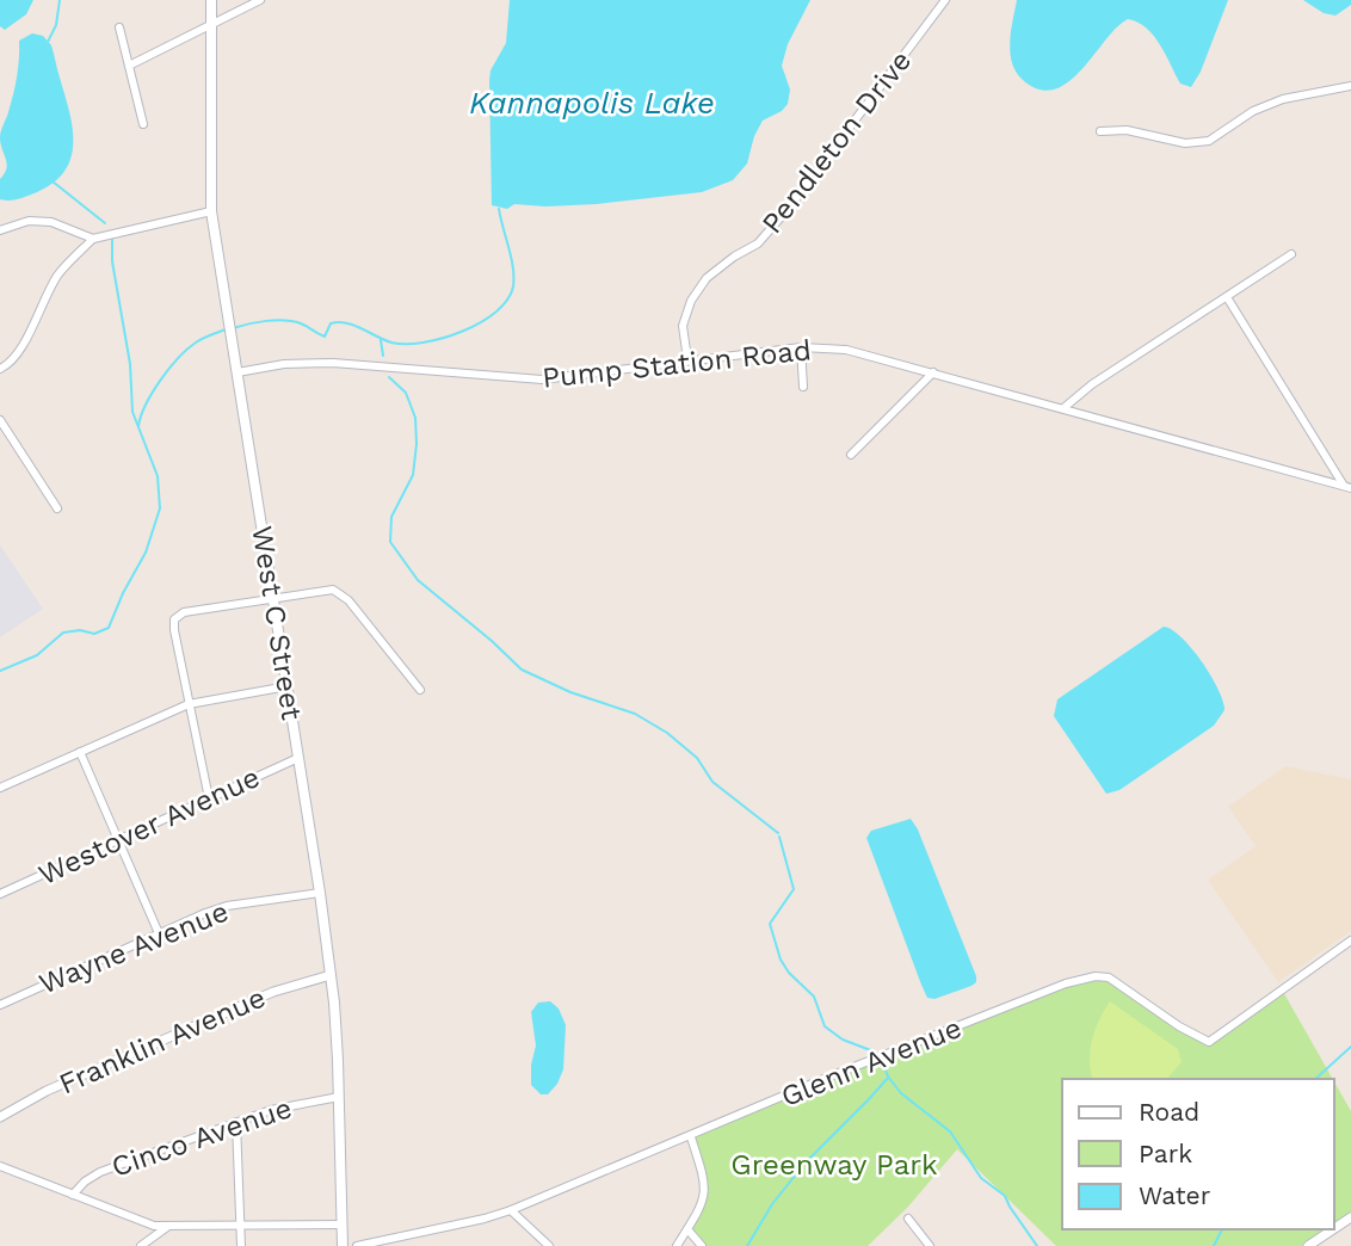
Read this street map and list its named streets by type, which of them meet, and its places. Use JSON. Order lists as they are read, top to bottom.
{
  "streets": {
    "main road": ["West C Street"],
    "street": [
      "Pendleton Drive",
      "Pump Station Road",
      "Westover Avenue",
      "Wayne Avenue",
      "Franklin Avenue",
      "Glenn Avenue",
      "Cinco Avenue"
    ]
  },
  "crossings": [
    ["Pendleton Drive", "Pump Station Road"],
    ["Pump Station Road", "West C Street"],
    ["West C Street", "Westover Avenue"],
    ["West C Street", "Wayne Avenue"],
    ["West C Street", "Franklin Avenue"],
    ["West C Street", "Cinco Avenue"]
  ],
  "water": ["Kannapolis Lake"],
  "parks": ["Greenway Park"],
  "legend": ["Road", "Park", "Water"]
}
